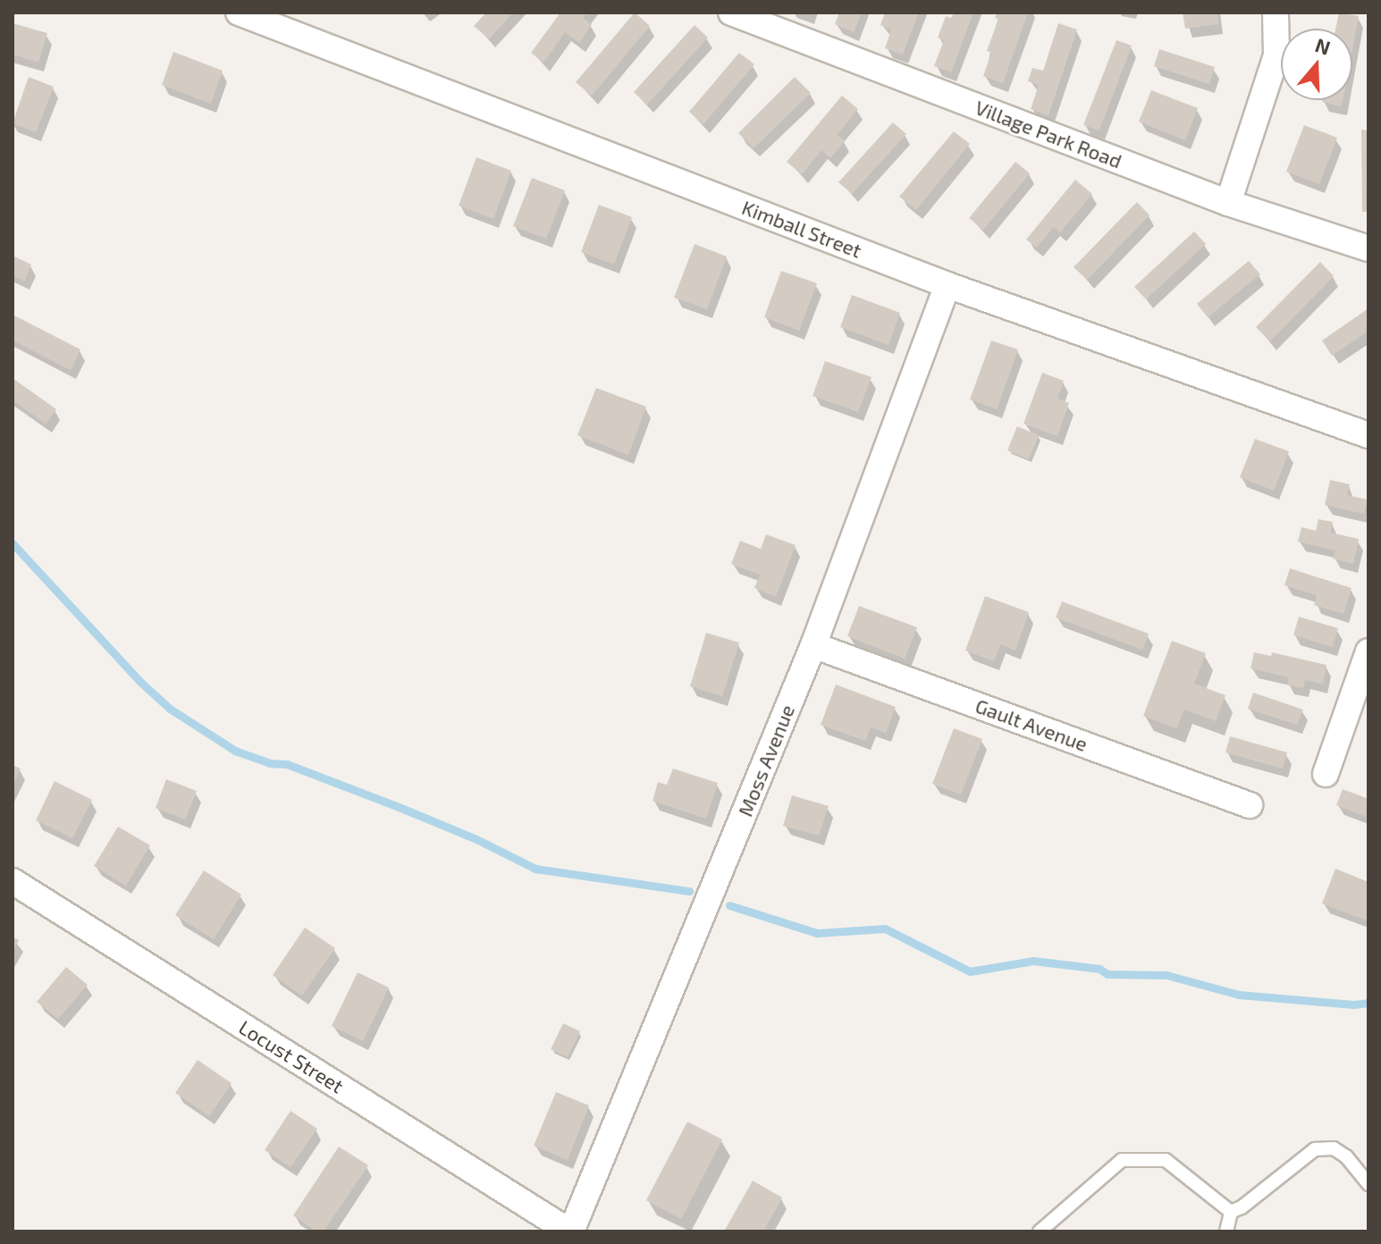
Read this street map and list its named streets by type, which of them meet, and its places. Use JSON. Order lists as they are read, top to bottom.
{
  "streets": {
    "street": [
      "Village Park Road",
      "Kimball Street",
      "Gault Avenue",
      "Moss Avenue",
      "Locust Street"
    ]
  },
  "crossings": [
    ["Kimball Street", "Moss Avenue"],
    ["Gault Avenue", "Moss Avenue"],
    ["Moss Avenue", "Locust Street"]
  ],
  "north": "top"
}
